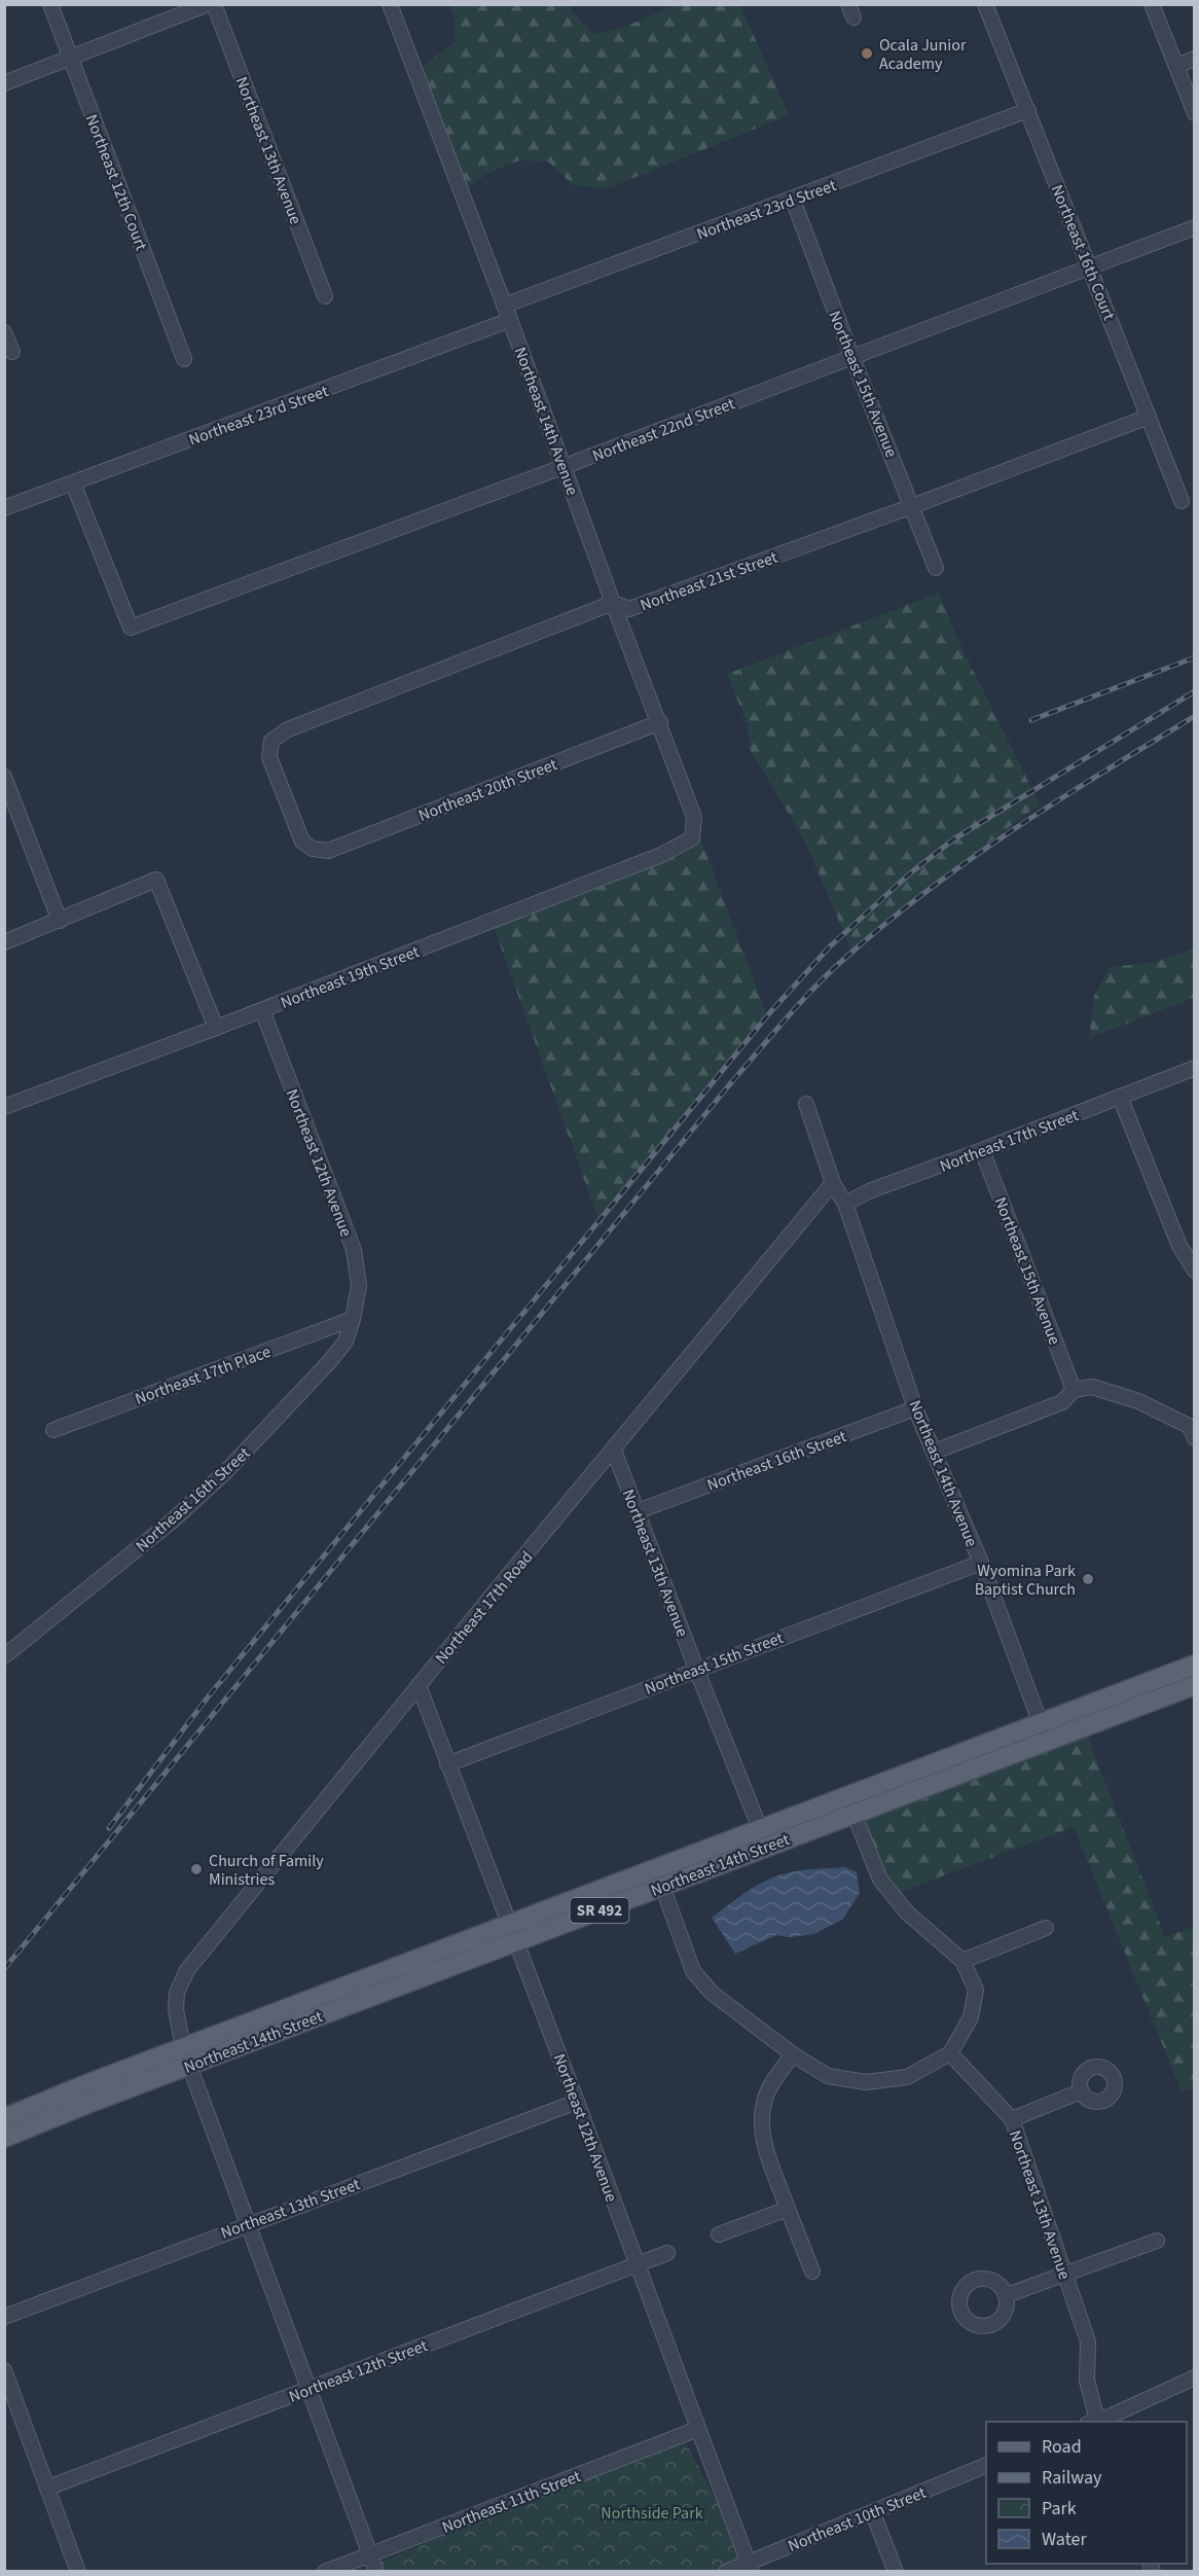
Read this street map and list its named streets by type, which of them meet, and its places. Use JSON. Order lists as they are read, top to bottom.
{
  "streets": {
    "main road": ["Northeast 14th Street", "SR 492"],
    "street": [
      "Northeast 13th Avenue",
      "Northeast 12th Court",
      "Northeast 23rd Street",
      "Northeast 16th Court",
      "Northeast 15th Avenue",
      "Northeast 14th Avenue",
      "Northeast 22nd Street",
      "Northeast 21st Street",
      "Northeast 20th Street",
      "Northeast 19th Street",
      "Northeast 17th Street",
      "Northeast 12th Avenue",
      "Northeast 17th Place",
      "Northeast 16th Street",
      "Northeast 17th Road",
      "Northeast 15th Street",
      "Northeast 13th Street",
      "Northeast 12th Street",
      "Northeast 11th Street",
      "Northeast 10th Street"
    ]
  },
  "crossings": [
    ["Northeast 13th Avenue", "Northeast 16th Street"],
    ["Northeast 13th Avenue", "Northeast 17th Road"],
    ["Northeast 13th Avenue", "Northeast 15th Street"],
    ["Northeast 13th Avenue", "Northeast 14th Street"],
    ["Northeast 23rd Street", "Northeast 16th Court"],
    ["Northeast 23rd Street", "Northeast 15th Avenue"],
    ["Northeast 23rd Street", "Northeast 14th Avenue"],
    ["Northeast 23rd Street", "Northeast 22nd Street"],
    ["Northeast 16th Court", "Northeast 22nd Street"],
    ["Northeast 16th Court", "Northeast 21st Street"],
    ["Northeast 15th Avenue", "Northeast 22nd Street"],
    ["Northeast 15th Avenue", "Northeast 21st Street"],
    ["Northeast 15th Avenue", "Northeast 17th Street"],
    ["Northeast 14th Avenue", "Northeast 22nd Street"],
    ["Northeast 14th Avenue", "Northeast 21st Street"],
    ["Northeast 14th Avenue", "Northeast 20th Street"],
    ["Northeast 14th Avenue", "Northeast 19th Street"],
    ["Northeast 14th Avenue", "Northeast 17th Street"],
    ["Northeast 14th Avenue", "Northeast 16th Street"],
    ["Northeast 14th Avenue", "Northeast 15th Street"],
    ["Northeast 14th Avenue", "Northeast 14th Street"],
    ["Northeast 21st Street", "Northeast 20th Street"],
    ["Northeast 19th Street", "Northeast 12th Avenue"],
    ["Northeast 12th Avenue", "Northeast 17th Place"],
    ["Northeast 12th Avenue", "Northeast 16th Street"],
    ["Northeast 12th Avenue", "Northeast 17th Road"],
    ["Northeast 12th Avenue", "Northeast 15th Street"],
    ["Northeast 12th Avenue", "Northeast 14th Street"],
    ["Northeast 12th Avenue", "Northeast 13th Street"],
    ["Northeast 12th Avenue", "Northeast 12th Street"],
    ["Northeast 12th Avenue", "Northeast 11th Street"],
    ["Northeast 12th Avenue", "Northeast 10th Street"],
    ["Northeast 17th Place", "Northeast 16th Street"],
    ["Northeast 17th Road", "Northeast 14th Street"],
    ["Northeast 17th Road", "Northeast 13th Street"],
    ["Northeast 17th Road", "Northeast 12th Street"],
    ["Northeast 17th Road", "Northeast 11th Street"]
  ],
  "parks": ["Northside Park"],
  "places": ["Ocala Junior Academy", "Wyomina Park Baptist Church", "Church of Family Ministries"],
  "legend": [
    "Road",
    "Railway",
    "Park",
    "Water"
  ]
}
